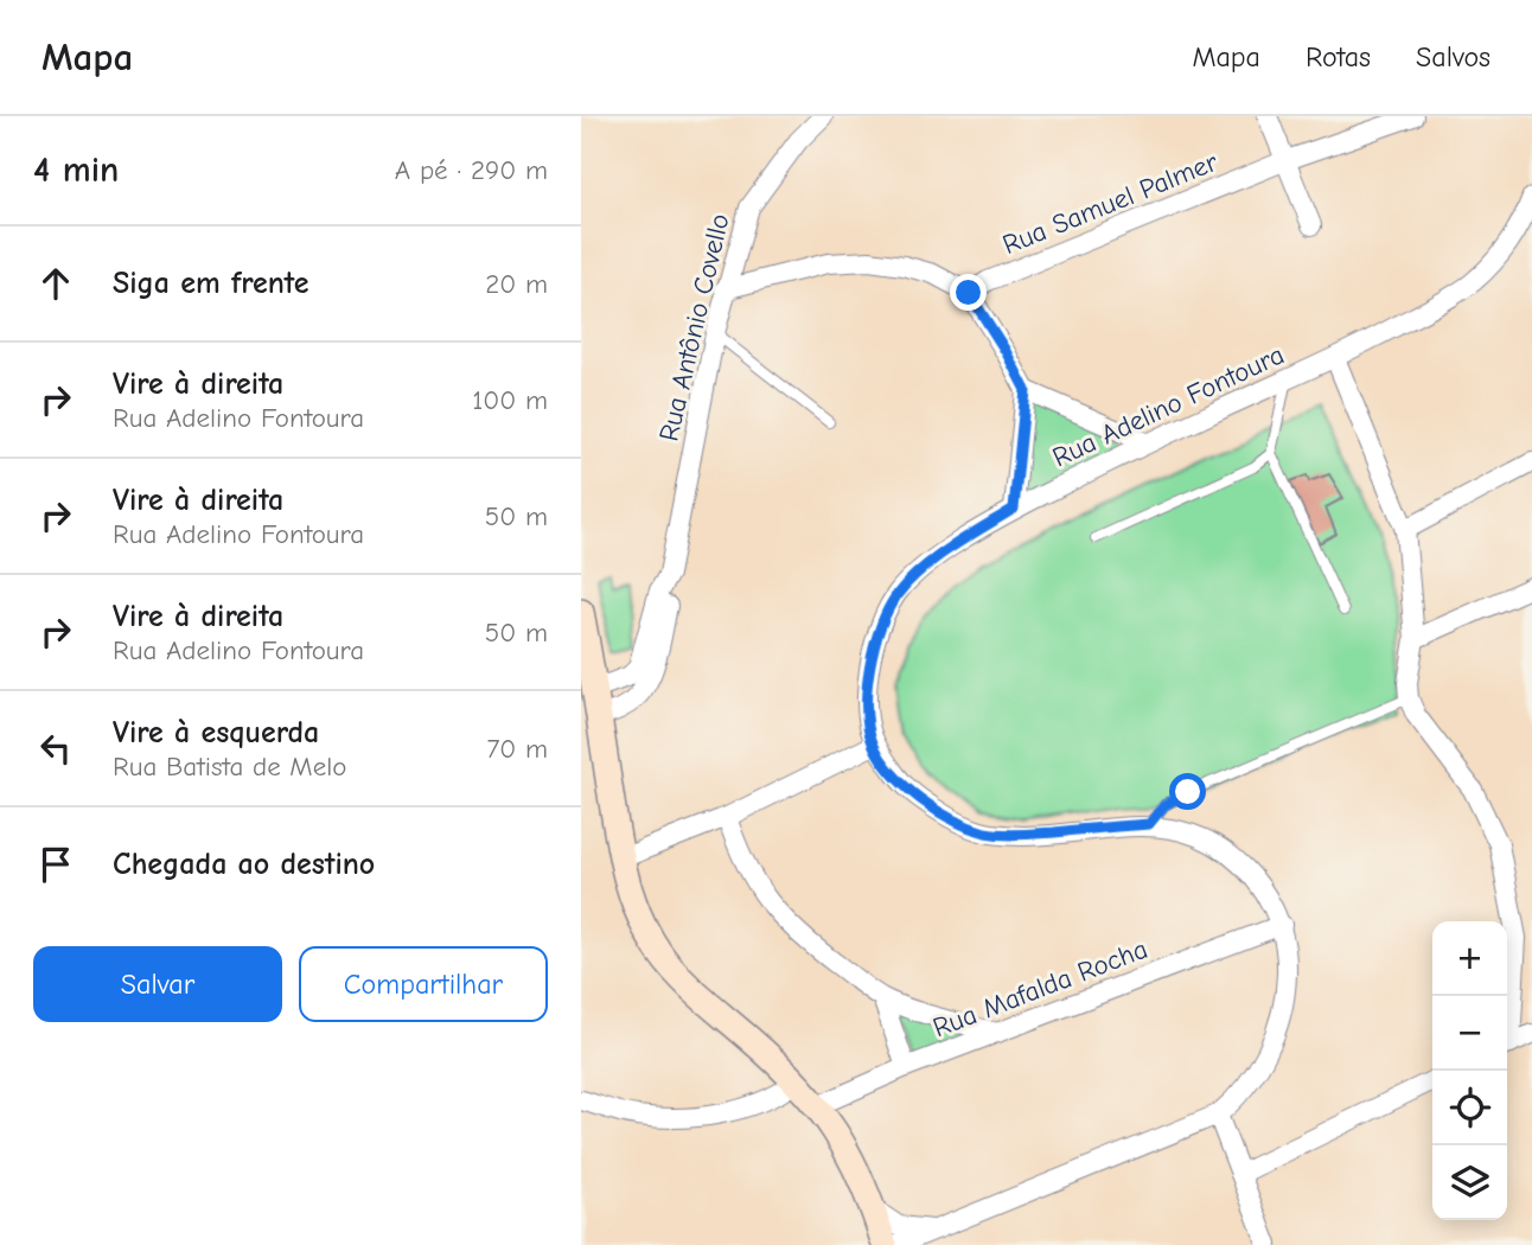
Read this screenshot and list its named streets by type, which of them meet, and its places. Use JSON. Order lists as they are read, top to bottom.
{
  "streets": {
    "street": [
      "Rua Samuel Palmer",
      "Rua Antônio Covello",
      "Rua Adelino Fontoura",
      "Rua Mafalda Rocha"
    ]
  },
  "crossings": [
    ["Rua Adelino Fontoura", "Rua Mafalda Rocha"]
  ],
  "page": {
    "header": "Mapa",
    "nav": ["Mapa", "Rotas", "Salvos"],
    "heading": ["4 min", "A pé · 290 m"],
    "list": [
      ["Siga em frente", "20 m"],
      ["Vire à direita", "Rua Adelino Fontoura", "100 m"],
      ["Vire à direita", "Rua Adelino Fontoura", "50 m"],
      ["Vire à direita", "Rua Adelino Fontoura", "50 m"],
      ["Vire à esquerda", "Rua Batista de Melo", "70 m"],
      "Chegada ao destino"
    ],
    "buttons": ["Salvar", "Compartilhar"],
    "map_buttons": ["+", "−"]
  }
}
